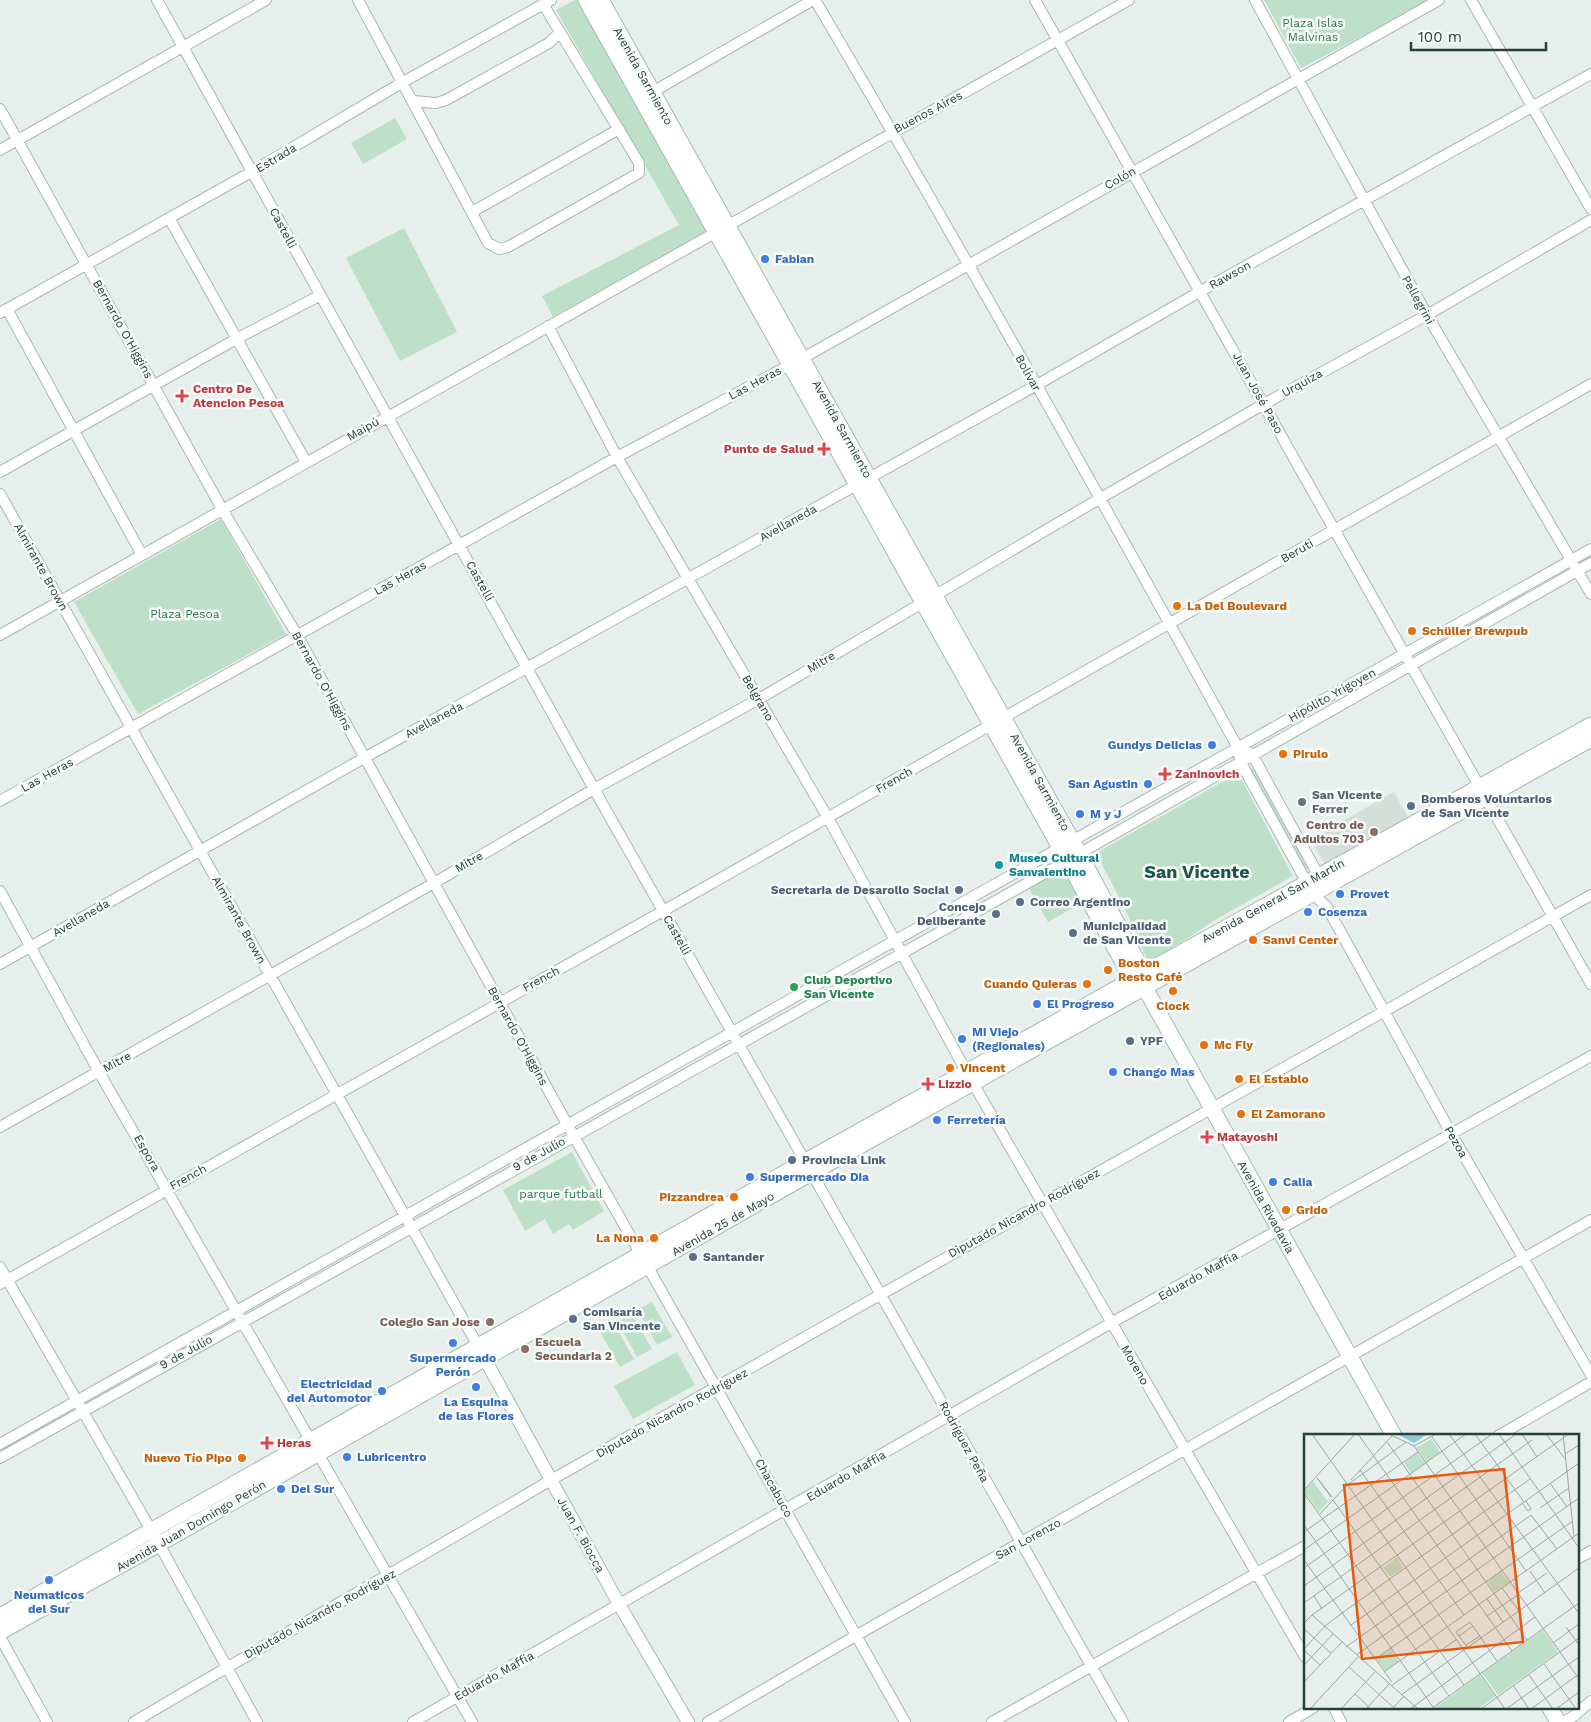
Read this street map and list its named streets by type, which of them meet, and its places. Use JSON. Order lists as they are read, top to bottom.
{
  "streets": {
    "main road": [
      "Avenida Sarmiento",
      "Avenida General San Martín",
      "Avenida Rivadavia",
      "Avenida 25 de Mayo",
      "Avenida Juan Domingo Perón"
    ],
    "street": [
      "Buenos Aires",
      "Estrada",
      "Colón",
      "Castelli",
      "Rawson",
      "Pellegrini",
      "Bernardo O'Higgins",
      "Bolívar",
      "Las Heras",
      "Urquiza",
      "Juan José Paso",
      "Maipú",
      "Avellaneda",
      "Beruti",
      "Almirante Brown",
      "Mitre",
      "Hipólito Yrigoyen",
      "Belgrano",
      "French",
      "Pezoa",
      "Espora",
      "9 de Julio",
      "Diputado Nicandro Rodríguez",
      "Eduardo Maffia",
      "Moreno",
      "Rodríguez Peña",
      "Chacabuco",
      "Juan F. Biocca",
      "San Lorenzo"
    ]
  },
  "crossings": [
    ["Avenida Sarmiento", "Buenos Aires"],
    ["Avenida Sarmiento", "Colón"],
    ["Avenida Sarmiento", "Rawson"],
    ["Avenida Sarmiento", "Las Heras"],
    ["Avenida Sarmiento", "Urquiza"],
    ["Avenida Sarmiento", "Maipú"],
    ["Avenida Sarmiento", "Avellaneda"],
    ["Avenida Sarmiento", "Beruti"],
    ["Avenida Sarmiento", "Mitre"],
    ["Avenida Sarmiento", "Hipólito Yrigoyen"],
    ["Avenida Sarmiento", "French"],
    ["Avenida Sarmiento", "Avenida General San Martín"],
    ["Avenida Sarmiento", "9 de Julio"],
    ["Avenida Sarmiento", "Avenida Rivadavia"],
    ["Avenida Sarmiento", "Avenida 25 de Mayo"],
    ["Buenos Aires", "Bolívar"],
    ["Buenos Aires", "Juan José Paso"],
    ["Buenos Aires", "Maipú"],
    ["Estrada", "Castelli"],
    ["Estrada", "Bernardo O'Higgins"],
    ["Colón", "Pellegrini"],
    ["Colón", "Bolívar"],
    ["Colón", "Las Heras"],
    ["Colón", "Juan José Paso"],
    ["Castelli", "Las Heras"],
    ["Castelli", "Maipú"],
    ["Castelli", "Avellaneda"],
    ["Castelli", "Mitre"],
    ["Castelli", "French"],
    ["Castelli", "9 de Julio"],
    ["Castelli", "Avenida 25 de Mayo"],
    ["Castelli", "Rodríguez Peña"],
    ["Rawson", "Pellegrini"],
    ["Rawson", "Bolívar"],
    ["Rawson", "Juan José Paso"],
    ["Rawson", "Avellaneda"],
    ["Pellegrini", "Urquiza"],
    ["Pellegrini", "Beruti"],
    ["Pellegrini", "Hipólito Yrigoyen"],
    ["Bernardo O'Higgins", "Las Heras"],
    ["Bernardo O'Higgins", "Maipú"],
    ["Bernardo O'Higgins", "Avellaneda"],
    ["Bernardo O'Higgins", "Mitre"],
    ["Bernardo O'Higgins", "French"],
    ["Bernardo O'Higgins", "9 de Julio"],
    ["Bernardo O'Higgins", "Avenida 25 de Mayo"],
    ["Bernardo O'Higgins", "Chacabuco"],
    ["Bolívar", "Urquiza"],
    ["Bolívar", "Beruti"],
    ["Bolívar", "Hipólito Yrigoyen"],
    ["Bolívar", "Avenida General San Martín"],
    ["Bolívar", "Pezoa"],
    ["Las Heras", "Almirante Brown"],
    ["Las Heras", "Belgrano"],
    ["Urquiza", "Juan José Paso"],
    ["Urquiza", "Mitre"],
    ["Juan José Paso", "Beruti"],
    ["Juan José Paso", "Hipólito Yrigoyen"],
    ["Juan José Paso", "Avenida General San Martín"],
    ["Juan José Paso", "Diputado Nicandro Rodríguez"],
    ["Maipú", "Almirante Brown"],
    ["Maipú", "Belgrano"],
    ["Avellaneda", "Almirante Brown"],
    ["Avellaneda", "Belgrano"],
    ["Avellaneda", "Espora"],
    ["Beruti", "French"],
    ["Almirante Brown", "Mitre"],
    ["Almirante Brown", "French"],
    ["Almirante Brown", "9 de Julio"],
    ["Almirante Brown", "Avenida 25 de Mayo"],
    ["Almirante Brown", "Avenida Juan Domingo Perón"],
    ["Almirante Brown", "Juan F. Biocca"],
    ["Mitre", "Belgrano"],
    ["Mitre", "Espora"],
    ["Hipólito Yrigoyen", "9 de Julio"],
    ["Belgrano", "French"],
    ["Belgrano", "9 de Julio"],
    ["Belgrano", "Avenida 25 de Mayo"],
    ["Belgrano", "Moreno"],
    ["French", "Espora"],
    ["Avenida General San Martín", "Avenida Rivadavia"],
    ["Avenida General San Martín", "Avenida 25 de Mayo"],
    ["Pezoa", "Diputado Nicandro Rodríguez"],
    ["Pezoa", "Eduardo Maffia"],
    ["Pezoa", "San Lorenzo"],
    ["Espora", "9 de Julio"],
    ["Espora", "Diputado Nicandro Rodríguez"],
    ["Espora", "Eduardo Maffia"],
    ["Espora", "Avenida Juan Domingo Perón"],
    ["Avenida Rivadavia", "Diputado Nicandro Rodríguez"],
    ["Avenida Rivadavia", "Avenida 25 de Mayo"],
    ["Avenida Rivadavia", "Eduardo Maffia"],
    ["Avenida Rivadavia", "San Lorenzo"],
    ["Diputado Nicandro Rodríguez", "Moreno"],
    ["Diputado Nicandro Rodríguez", "Rodríguez Peña"],
    ["Diputado Nicandro Rodríguez", "Chacabuco"],
    ["Diputado Nicandro Rodríguez", "Juan F. Biocca"],
    ["Avenida 25 de Mayo", "Moreno"],
    ["Avenida 25 de Mayo", "Rodríguez Peña"],
    ["Avenida 25 de Mayo", "Chacabuco"],
    ["Avenida 25 de Mayo", "Avenida Juan Domingo Perón"],
    ["Avenida 25 de Mayo", "Juan F. Biocca"],
    ["Eduardo Maffia", "Moreno"],
    ["Eduardo Maffia", "Rodríguez Peña"],
    ["Eduardo Maffia", "Chacabuco"],
    ["Eduardo Maffia", "Juan F. Biocca"],
    ["Moreno", "San Lorenzo"],
    ["Rodríguez Peña", "San Lorenzo"],
    ["Chacabuco", "San Lorenzo"],
    ["Avenida Juan Domingo Perón", "Juan F. Biocca"]
  ],
  "districts": ["San Vicente"],
  "parks": ["Plaza Islas Malvinas", "Plaza Pesoa", "parque futball"],
  "places": {
    "other": [
      "Fabian",
      "La Del Boulevard",
      "Schüller Brewpub",
      "Gundys Delicias",
      "Pirulo",
      "San Agustin",
      "San Vicente Ferrer",
      "Bomberos Voluntarios de San Vicente",
      "M y J",
      "Centro de Adultos 703",
      "Museo Cultural Sanvalentino",
      "Secretaria de Desarollo Social",
      "Provet",
      "Correo Argentino",
      "Cosenza",
      "Concejo Deliberante",
      "Municipalidad de San Vicente",
      "Sanvi Center",
      "Boston Resto Café",
      "Cuando Quieras",
      "Club Deportivo San Vicente",
      "Clock",
      "El Progreso",
      "Mi Viejo (Regionales)",
      "YPF",
      "Mc Fly",
      "Vincent",
      "Chango Mas",
      "El Establo",
      "El Zamorano",
      "Ferretería",
      "Provincia Link",
      "Supermercado Dia",
      "Calia",
      "Pizzandrea",
      "Grido",
      "La Nona",
      "Santander",
      "Comisaría San Vincente",
      "Colegio San Jose",
      "Supermercado Perón",
      "Escuela Secundaria 2",
      "La Esquina de las Flores",
      "Electricidad del Automotor",
      "Lubricentro",
      "Nuevo Tío Pipo",
      "Del Sur",
      "Neumaticos del Sur"
    ],
    "health": [
      "Centro De Atencion Pesoa",
      "Punto de Salud",
      "Zaninovich",
      "Lizzio",
      "Matayoshi",
      "Heras"
    ]
  },
  "scale_bar": "100 m"
}
